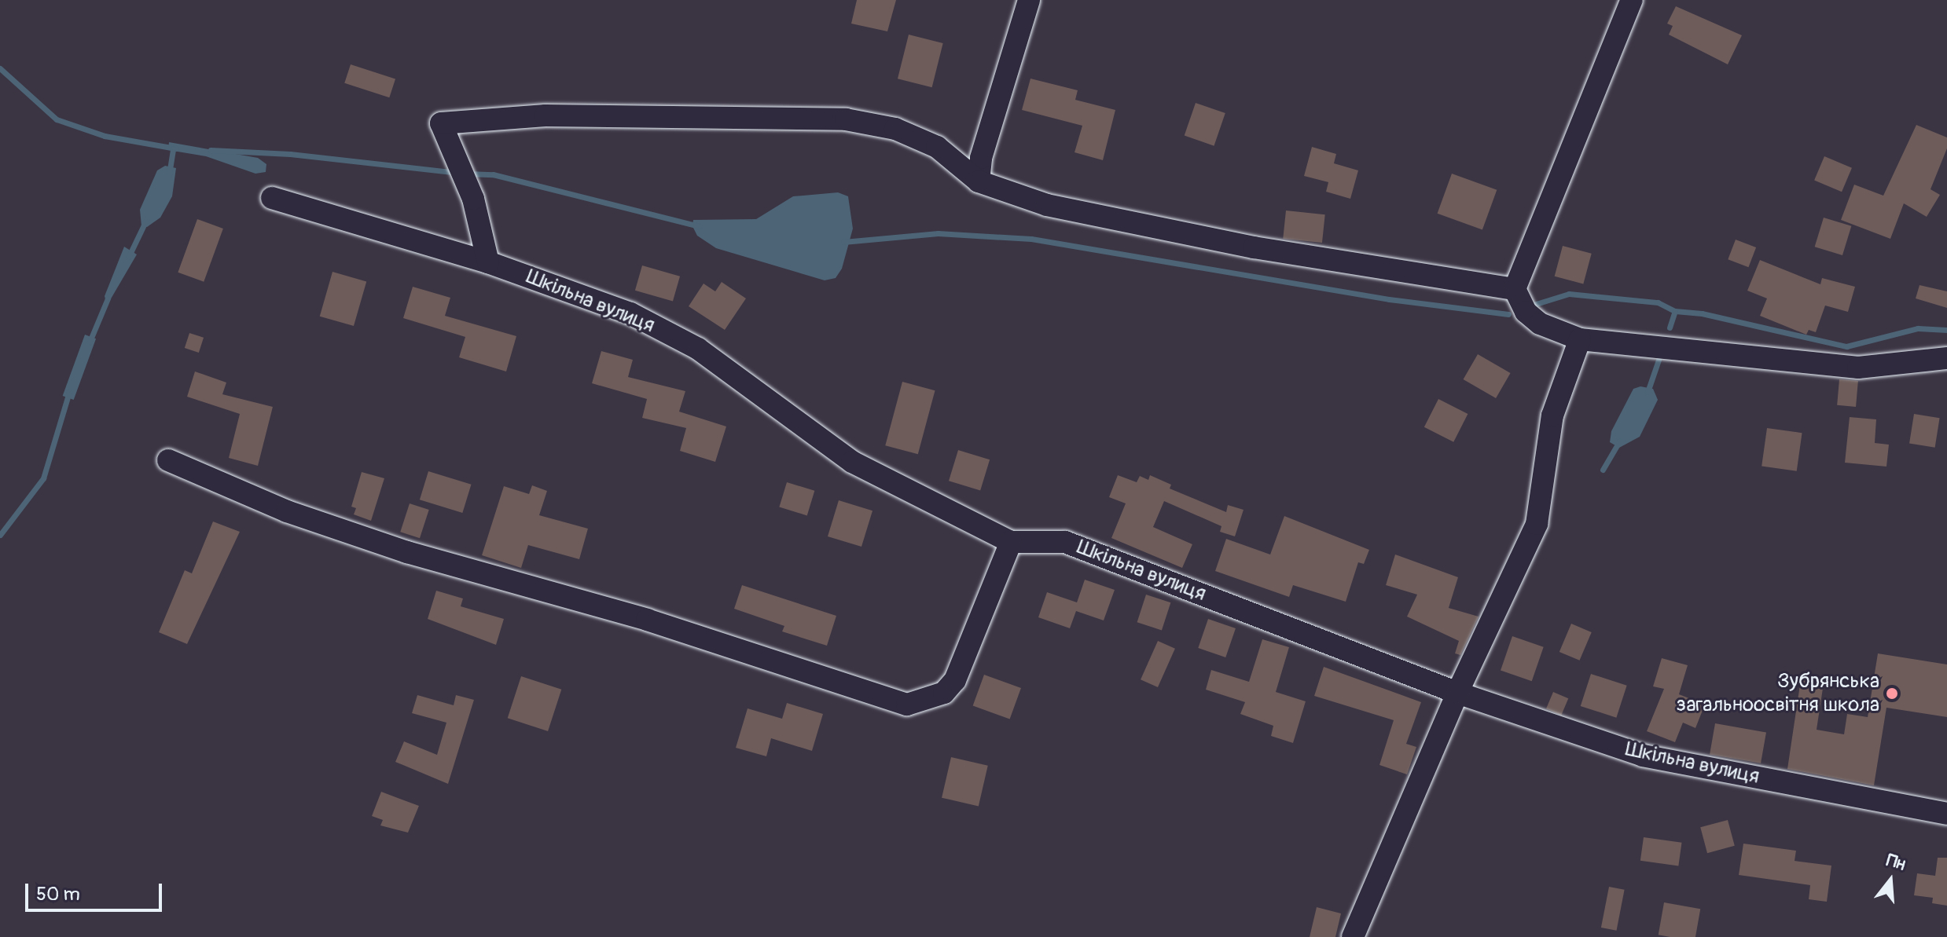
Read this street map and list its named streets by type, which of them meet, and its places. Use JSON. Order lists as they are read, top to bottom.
{
  "streets": {
    "street": ["Шкільна вулиця"]
  },
  "places": ["Зубрянська загальноосвітня школа"],
  "scale_bar": "50 m",
  "north": "top"
}
